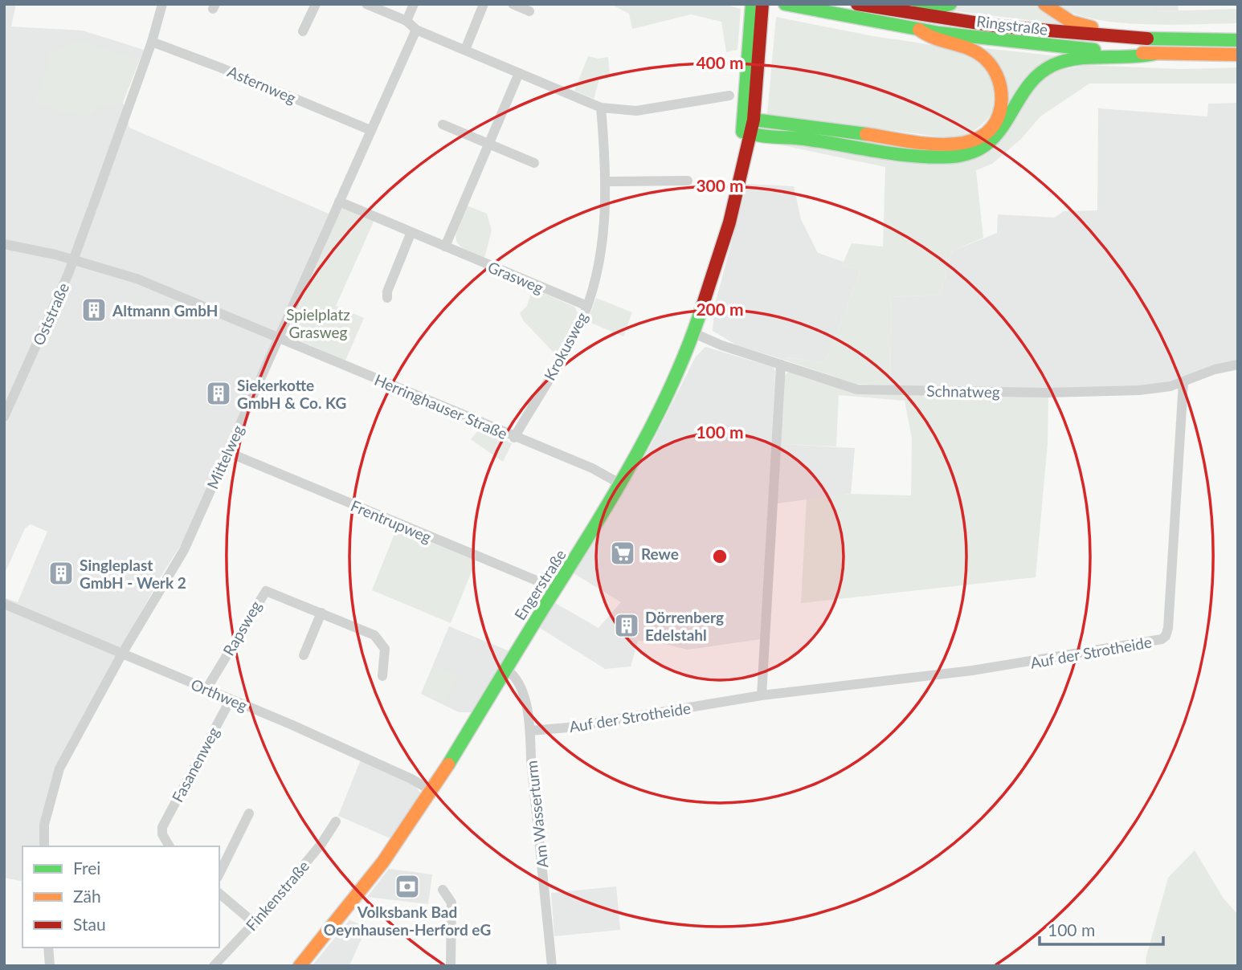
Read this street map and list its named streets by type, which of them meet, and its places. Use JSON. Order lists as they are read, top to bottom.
{
  "streets": {
    "main road": ["Ringstraße", "Engerstraße"],
    "street": [
      "Asternweg",
      "Grasweg",
      "Oststraße",
      "Krokusweg",
      "Schnatweg",
      "Herringhauser Straße",
      "Mittelweg",
      "Frentrupweg",
      "Rapsweg",
      "Auf der Strotheide",
      "Orthweg",
      "Fasanenweg",
      "Am Wasserturm",
      "Finkenstraße"
    ]
  },
  "crossings": [
    ["Asternweg", "Oststraße"],
    ["Asternweg", "Mittelweg"],
    ["Grasweg", "Krokusweg"],
    ["Grasweg", "Mittelweg"],
    ["Oststraße", "Herringhauser Straße"],
    ["Krokusweg", "Herringhauser Straße"],
    ["Schnatweg", "Engerstraße"],
    ["Schnatweg", "Auf der Strotheide"],
    ["Herringhauser Straße", "Mittelweg"],
    ["Herringhauser Straße", "Engerstraße"],
    ["Mittelweg", "Frentrupweg"],
    ["Mittelweg", "Orthweg"],
    ["Frentrupweg", "Engerstraße"],
    ["Engerstraße", "Orthweg"],
    ["Engerstraße", "Am Wasserturm"],
    ["Rapsweg", "Orthweg"],
    ["Auf der Strotheide", "Am Wasserturm"],
    ["Orthweg", "Fasanenweg"]
  ],
  "parks": ["Spielplatz Grasweg"],
  "places": {
    "building": [
      "Altmann GmbH",
      "Siekerkotte GmbH & Co. KG",
      "Singleplast GmbH - Werk 2",
      "Dörrenberg Edelstahl"
    ],
    "supermarket": ["Rewe"],
    "bank": ["Volksbank Bad Oeynhausen-Herford eG"]
  },
  "legend": ["Frei", "Zäh", "Stau"],
  "scale_bar": "100 m",
  "rings": [
    "400 m",
    "300 m",
    "200 m",
    "100 m"
  ]
}
